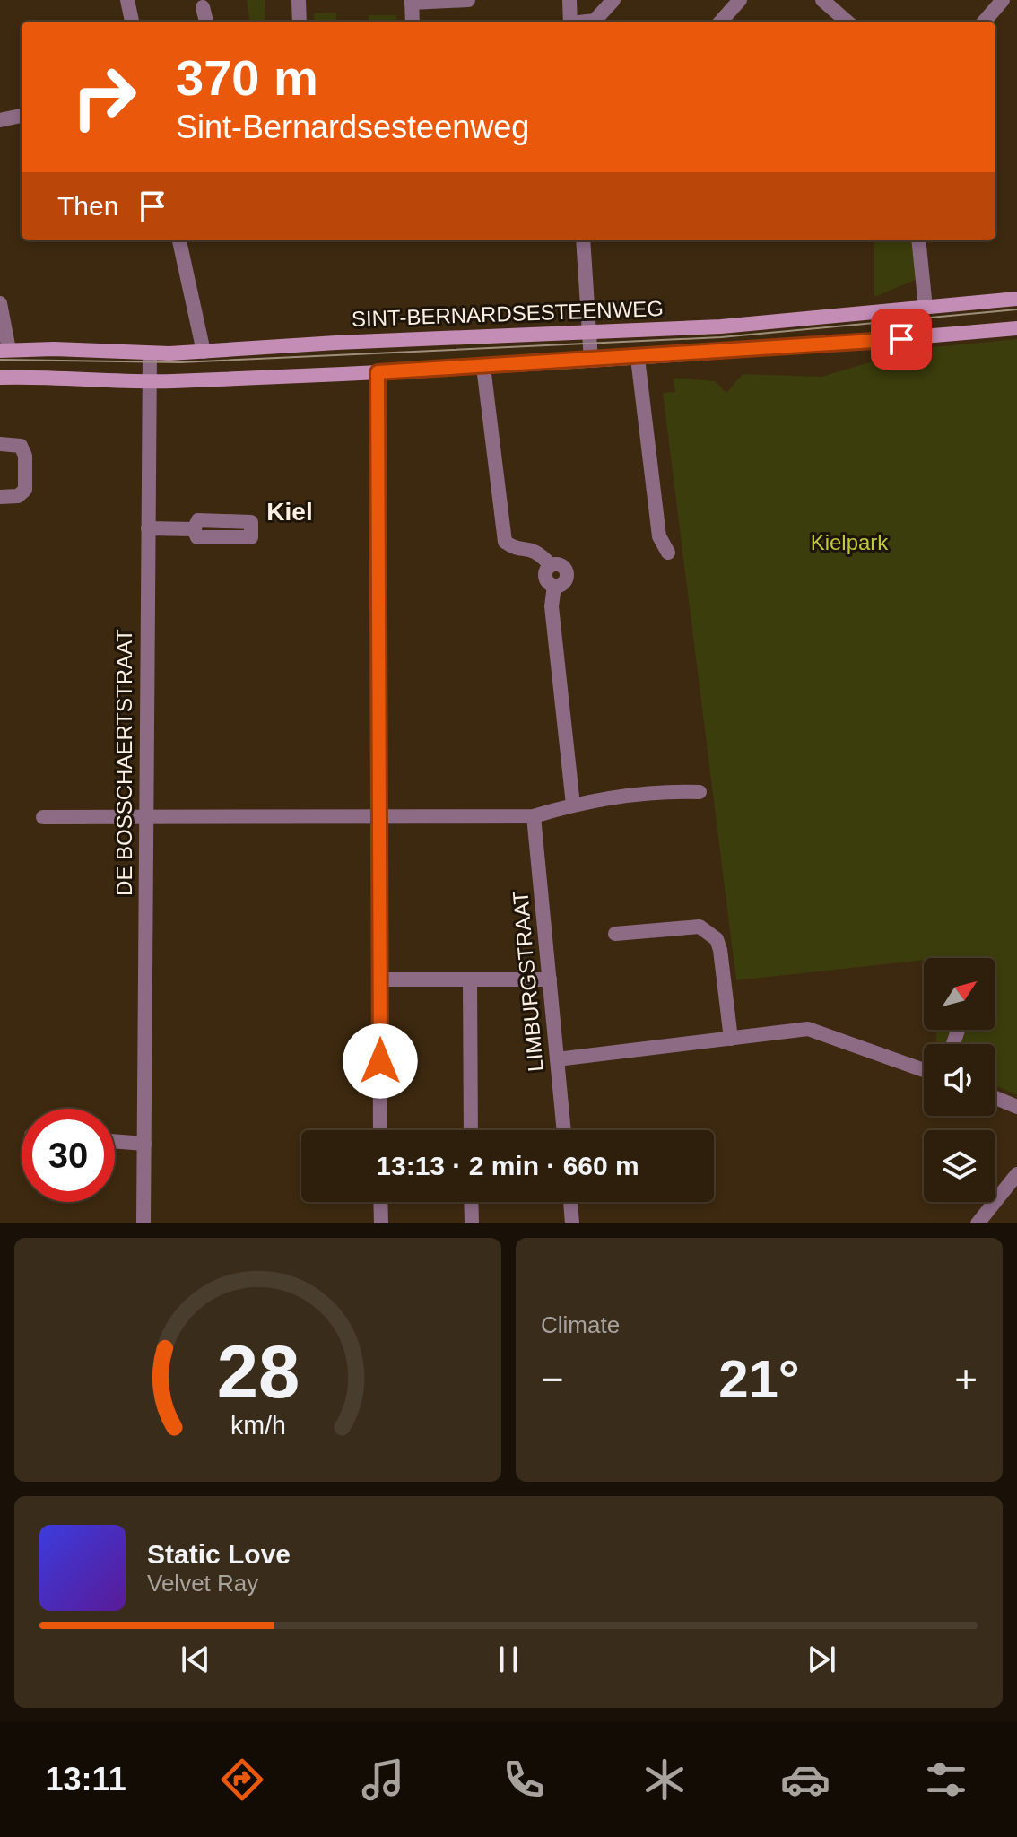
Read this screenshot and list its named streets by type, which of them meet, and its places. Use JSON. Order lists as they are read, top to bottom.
{
  "streets": {
    "street": ["SINT-BERNARDSESTEENWEG", "DE BOSSCHAERTSTRAAT", "LIMBURGSTRAAT"]
  },
  "crossings": [
    ["SINT-BERNARDSESTEENWEG", "DE BOSSCHAERTSTRAAT"]
  ],
  "districts": ["Kiel"],
  "parks": ["Kielpark"],
  "north": "top right",
  "page": {
    "turn": ["370 m", "Sint-Bernardsesteenweg"],
    "then": "Then",
    "limit": "30",
    "trip": "13:13 · 2 min · 660 m",
    "tile": "Climate",
    "heat": ["−", "21°", "+"],
    "song": ["Static Love", "Velvet Ray"],
    "tabs": "13:11",
    "gauge": ["28", "km/h"]
  }
}
